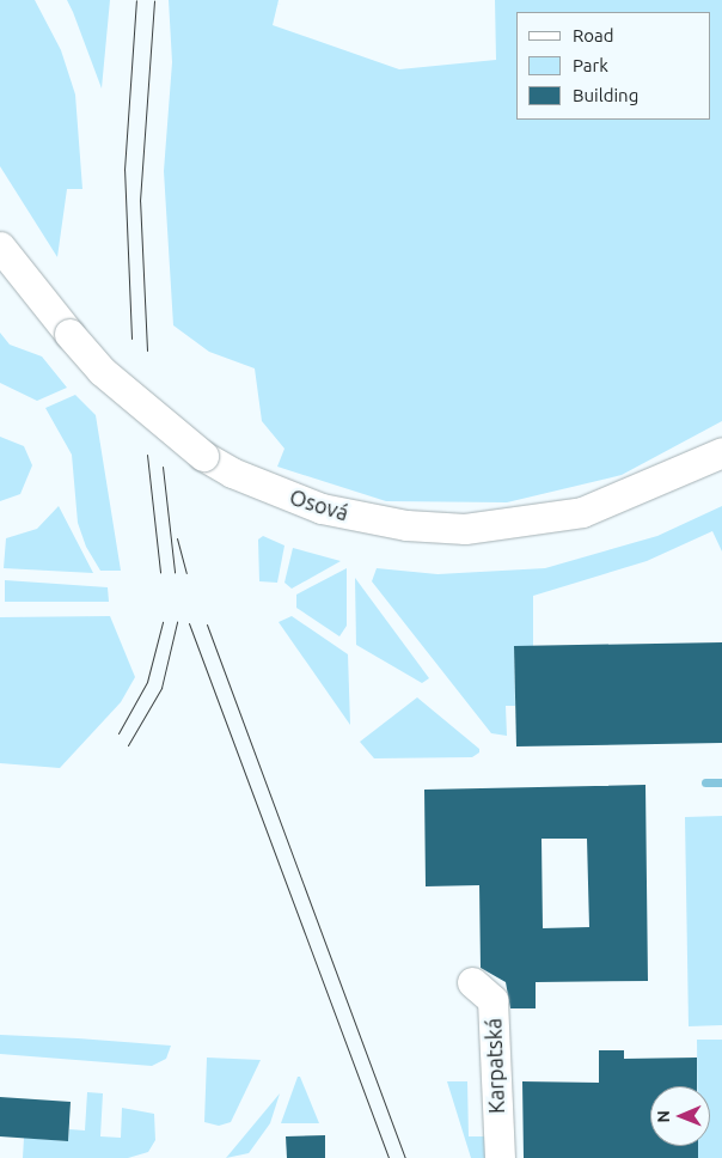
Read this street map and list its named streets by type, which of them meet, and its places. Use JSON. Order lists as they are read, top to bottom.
{
  "streets": {
    "street": ["Osová", "Karpatská"]
  },
  "legend": ["Road", "Park", "Building"],
  "north": "left"
}
